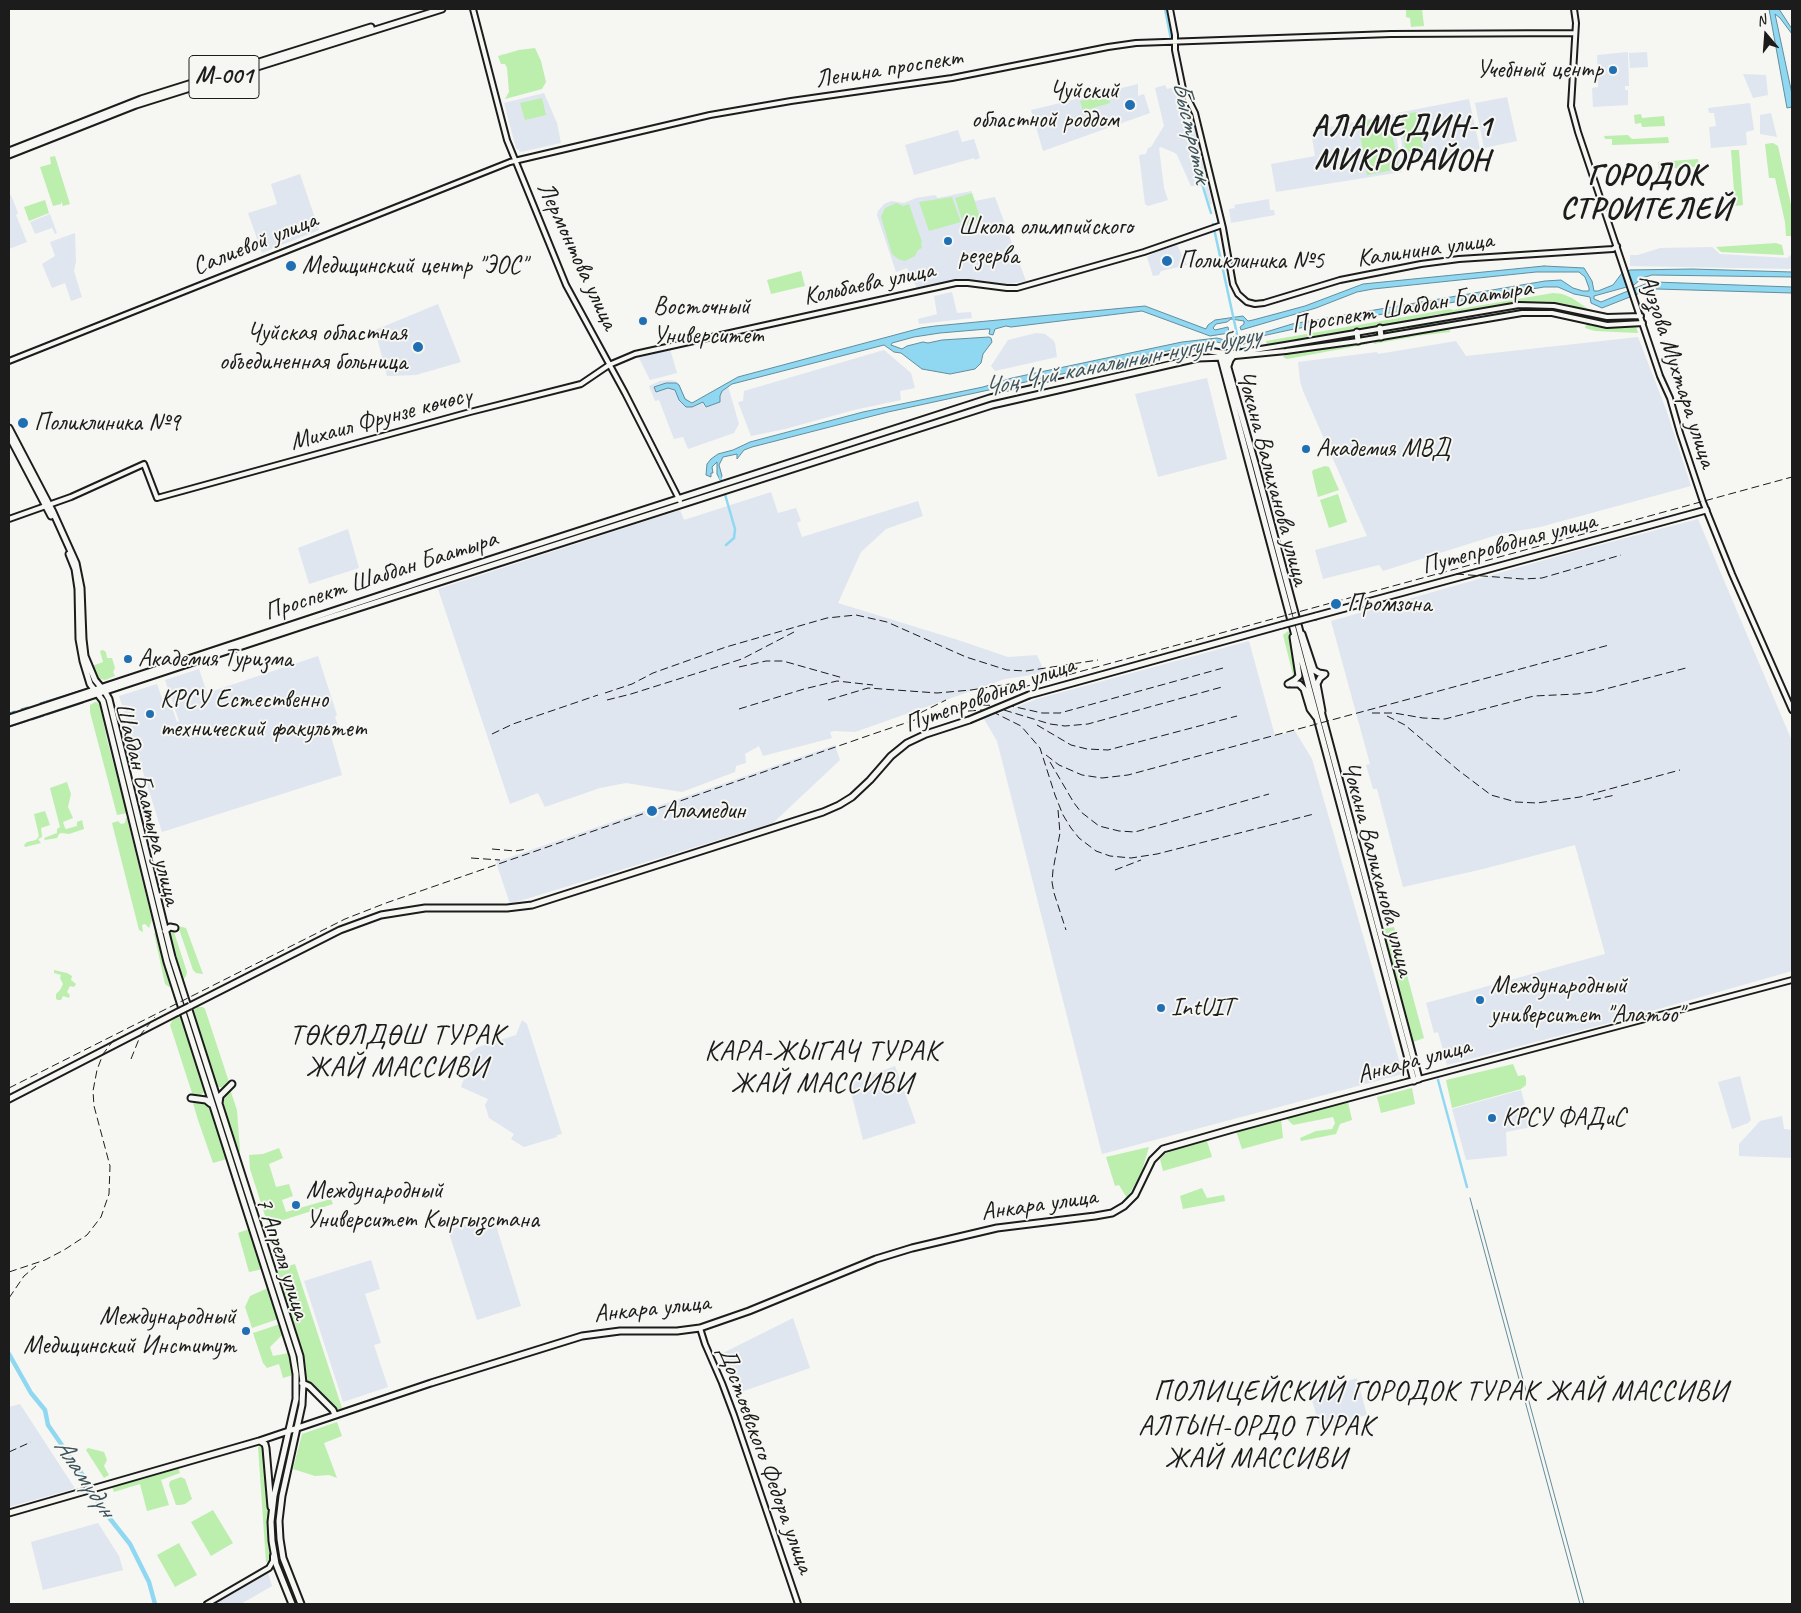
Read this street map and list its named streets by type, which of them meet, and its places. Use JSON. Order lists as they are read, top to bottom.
{
  "streets": {
    "main road": [
      "Ленина проспект",
      "М-001",
      "Салиевой улица",
      "Калинина улица",
      "Лермонтова улица",
      "Кольбаева улица",
      "Проспект Шабдан Баатыра",
      "Ауэзова Мухтара улица",
      "Михаил Фрунзе көчөсү",
      "Чокана Валиханова улица",
      "Путепроводная улица",
      "Шабдан Баатыра улица",
      "Анкара улица",
      "7 Апреля улица",
      "Достоевского Федора улица"
    ]
  },
  "crossings": [
    ["Ленина проспект", "Салиевой улица"],
    ["Ленина проспект", "Лермонтова улица"],
    ["Ленина проспект", "Ауэзова Мухтара улица"],
    ["Салиевой улица", "Лермонтова улица"],
    ["Калинина улица", "Кольбаева улица"],
    ["Калинина улица", "Ауэзова Мухтара улица"],
    ["Лермонтова улица", "Кольбаева улица"],
    ["Лермонтова улица", "Проспект Шабдан Баатыра"],
    ["Лермонтова улица", "Михаил Фрунзе көчөсү"],
    ["Кольбаева улица", "Михаил Фрунзе көчөсү"],
    ["Проспект Шабдан Баатыра", "Ауэзова Мухтара улица"],
    ["Проспект Шабдан Баатыра", "Чокана Валиханова улица"],
    ["Проспект Шабдан Баатыра", "Шабдан Баатыра улица"],
    ["Ауэзова Мухтара улица", "Путепроводная улица"],
    ["Михаил Фрунзе көчөсү", "Шабдан Баатыра улица"],
    ["Чокана Валиханова улица", "Анкара улица"],
    ["Шабдан Баатыра улица", "7 Апреля улица"],
    ["Анкара улица", "7 Апреля улица"],
    ["Анкара улица", "Достоевского Федора улица"]
  ],
  "districts": [
    "АЛАМЕДИН-1 МИКРОРАЙОН",
    "ГОРОДОК СТРОИТЕЛЕЙ",
    "ТӨКӨЛДӨШ ТУРАК ЖАЙ МАССИВИ",
    "КАРА-ЖЫГАЧ ТУРАК ЖАЙ МАССИВИ",
    "ПОЛИЦЕЙСКИЙ ГОРОДОК ТУРАК ЖАЙ МАССИВИ",
    "АЛТЫН-ОРДО ТУРАК ЖАЙ МАССИВИ"
  ],
  "water": ["Быстроток", "Чоң Чүй каналынын нугун буруу", "Аламүдүн"],
  "places": [
    "Учебный центр",
    "Чуйский областной роддом",
    "Школа олимпийского резерва",
    "Поликлиника №5",
    "Медицинский центр \"ЭОС\"",
    "Восточный Университет",
    "Чуйская областная объединенная больница",
    "Поликлиника №9",
    "Академия МВД",
    "Промзона",
    "Академия Туризма",
    "КРСУ Естественно технический факультет",
    "Аламедин",
    "Международный университет \"Алатоо\"",
    "IntUIT",
    "КРСУ ФАДиС",
    "Международный Университет Кыргызстана",
    "Международный Медицинский Институт"
  ],
  "north": "top"
}
